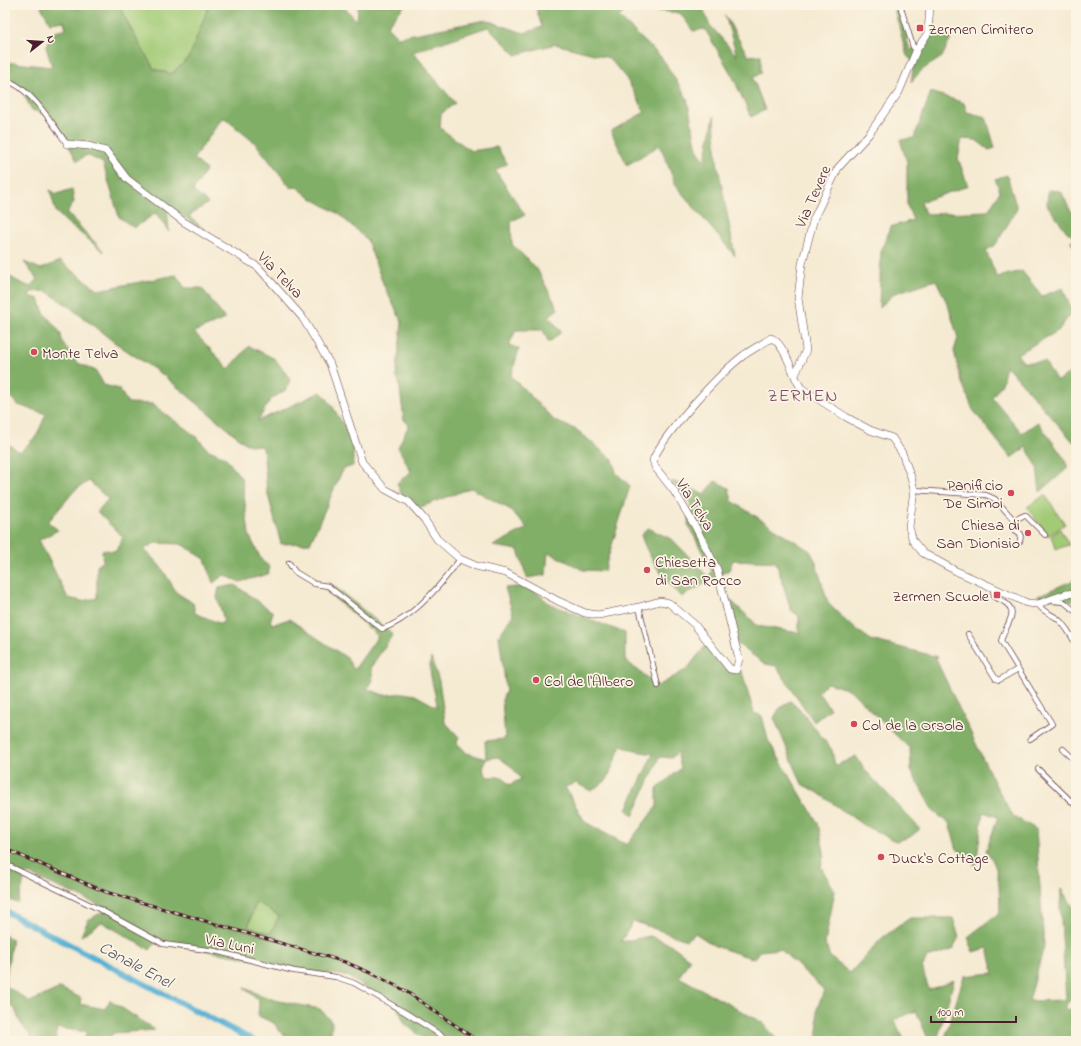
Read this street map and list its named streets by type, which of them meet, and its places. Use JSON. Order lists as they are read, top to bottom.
{
  "streets": {
    "street": ["Via Tevere", "Via Telva", "Via Luni"]
  },
  "crossings": [
    ["Via Tevere", "Via Telva"]
  ],
  "districts": ["ZERMEN"],
  "water": ["Canale Enel"],
  "places": {
    "transit": ["Zermen Cimitero", "Zermen Scuole"],
    "other": [
      "Monte Telva",
      "Panificio De Simoi",
      "Chiesa di San Dionisio",
      "Chiesetta di San Rocco",
      "Col de l'Albero",
      "Col de la Orsola",
      "Duck's Cottage"
    ]
  },
  "scale_bar": "100 m",
  "north": "right"
}
